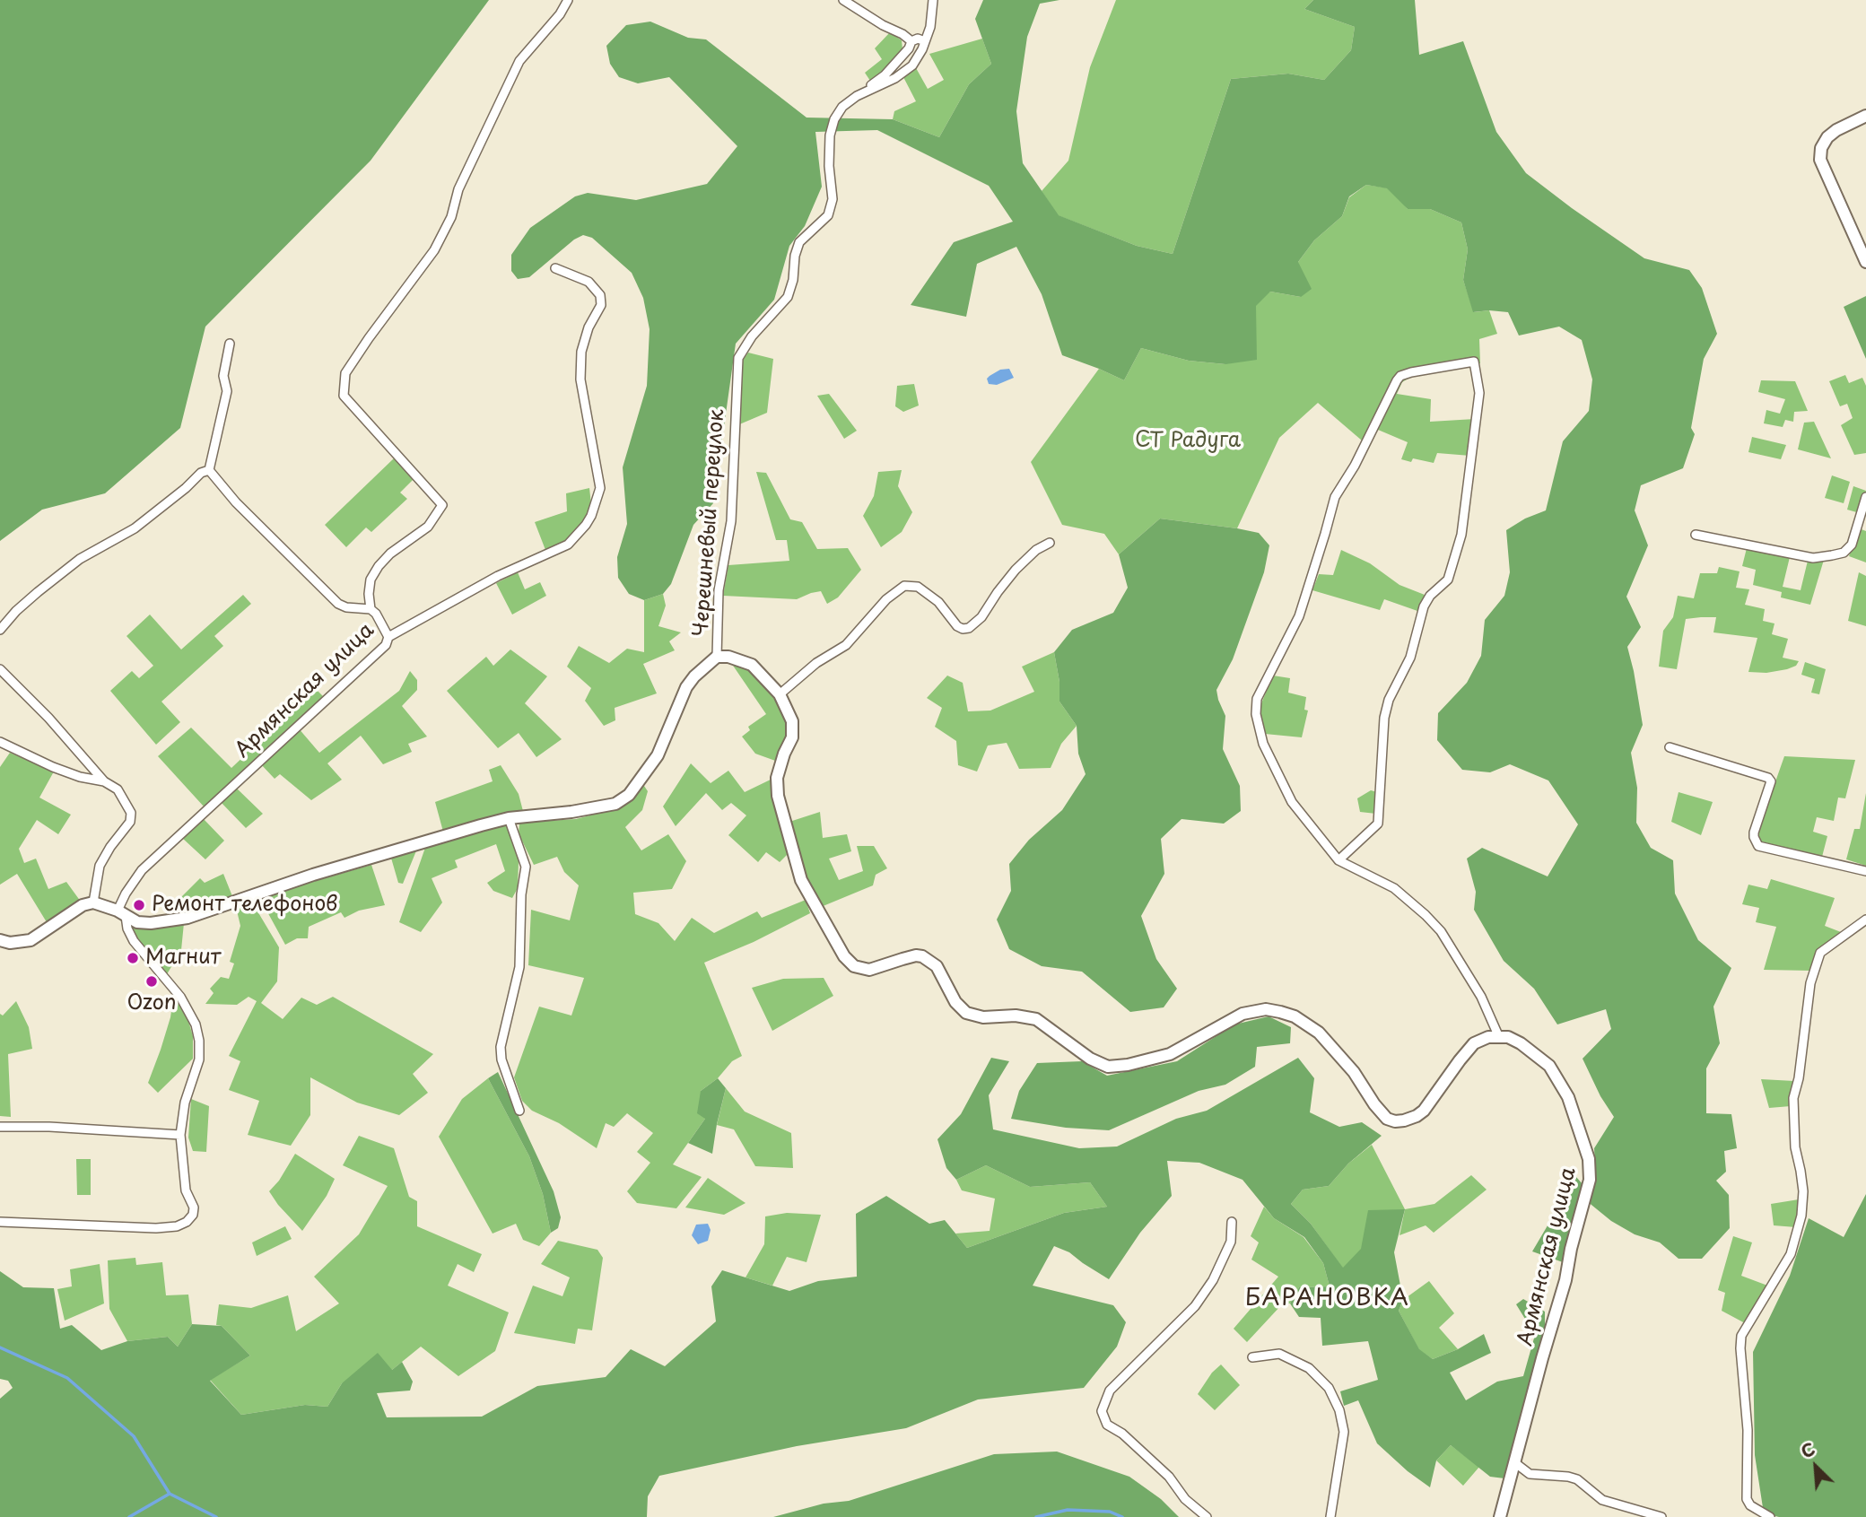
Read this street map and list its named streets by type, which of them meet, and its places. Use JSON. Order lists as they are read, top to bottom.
{
  "streets": {
    "street": ["Черешневый переулок", "Армянская улица"]
  },
  "districts": ["БАРАНОВКА"],
  "parks": ["СТ Радуга"],
  "places": ["Ремонт телефонов", "Магнит", "Ozon"],
  "north": "top left"
}
